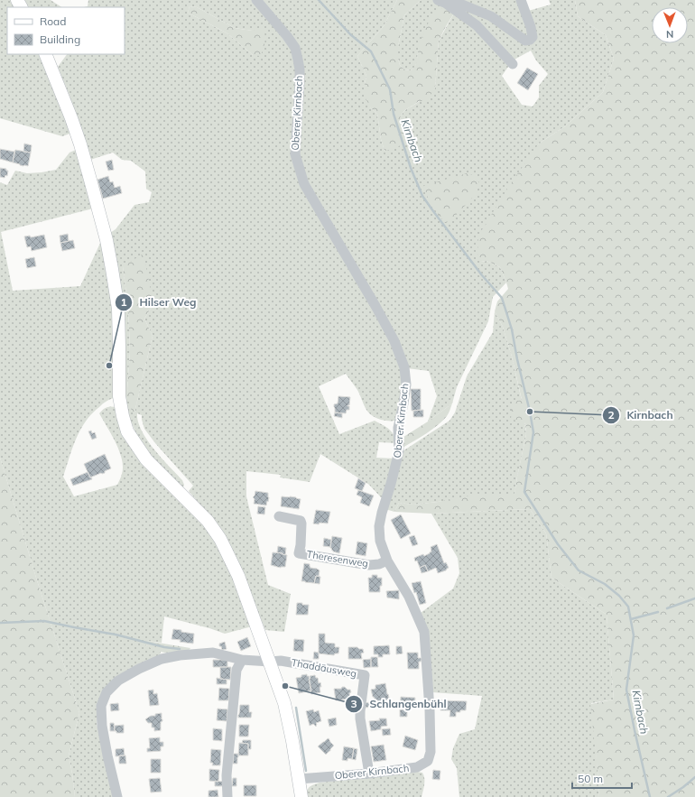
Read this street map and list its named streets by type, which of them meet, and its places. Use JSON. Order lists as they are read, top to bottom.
{
  "streets": {
    "street": ["Oberer Kirnbach", "Theresenweg", "Thaddäusweg"]
  },
  "crossings": [
    ["Oberer Kirnbach", "Theresenweg"],
    ["Oberer Kirnbach", "Thaddäusweg"]
  ],
  "water": ["Kirnbach"],
  "places": ["Hilser Weg", "Kirnbach", "Schlangenbühl"],
  "legend": ["Road", "Building"],
  "scale_bar": "50 m",
  "north": "bottom"
}
